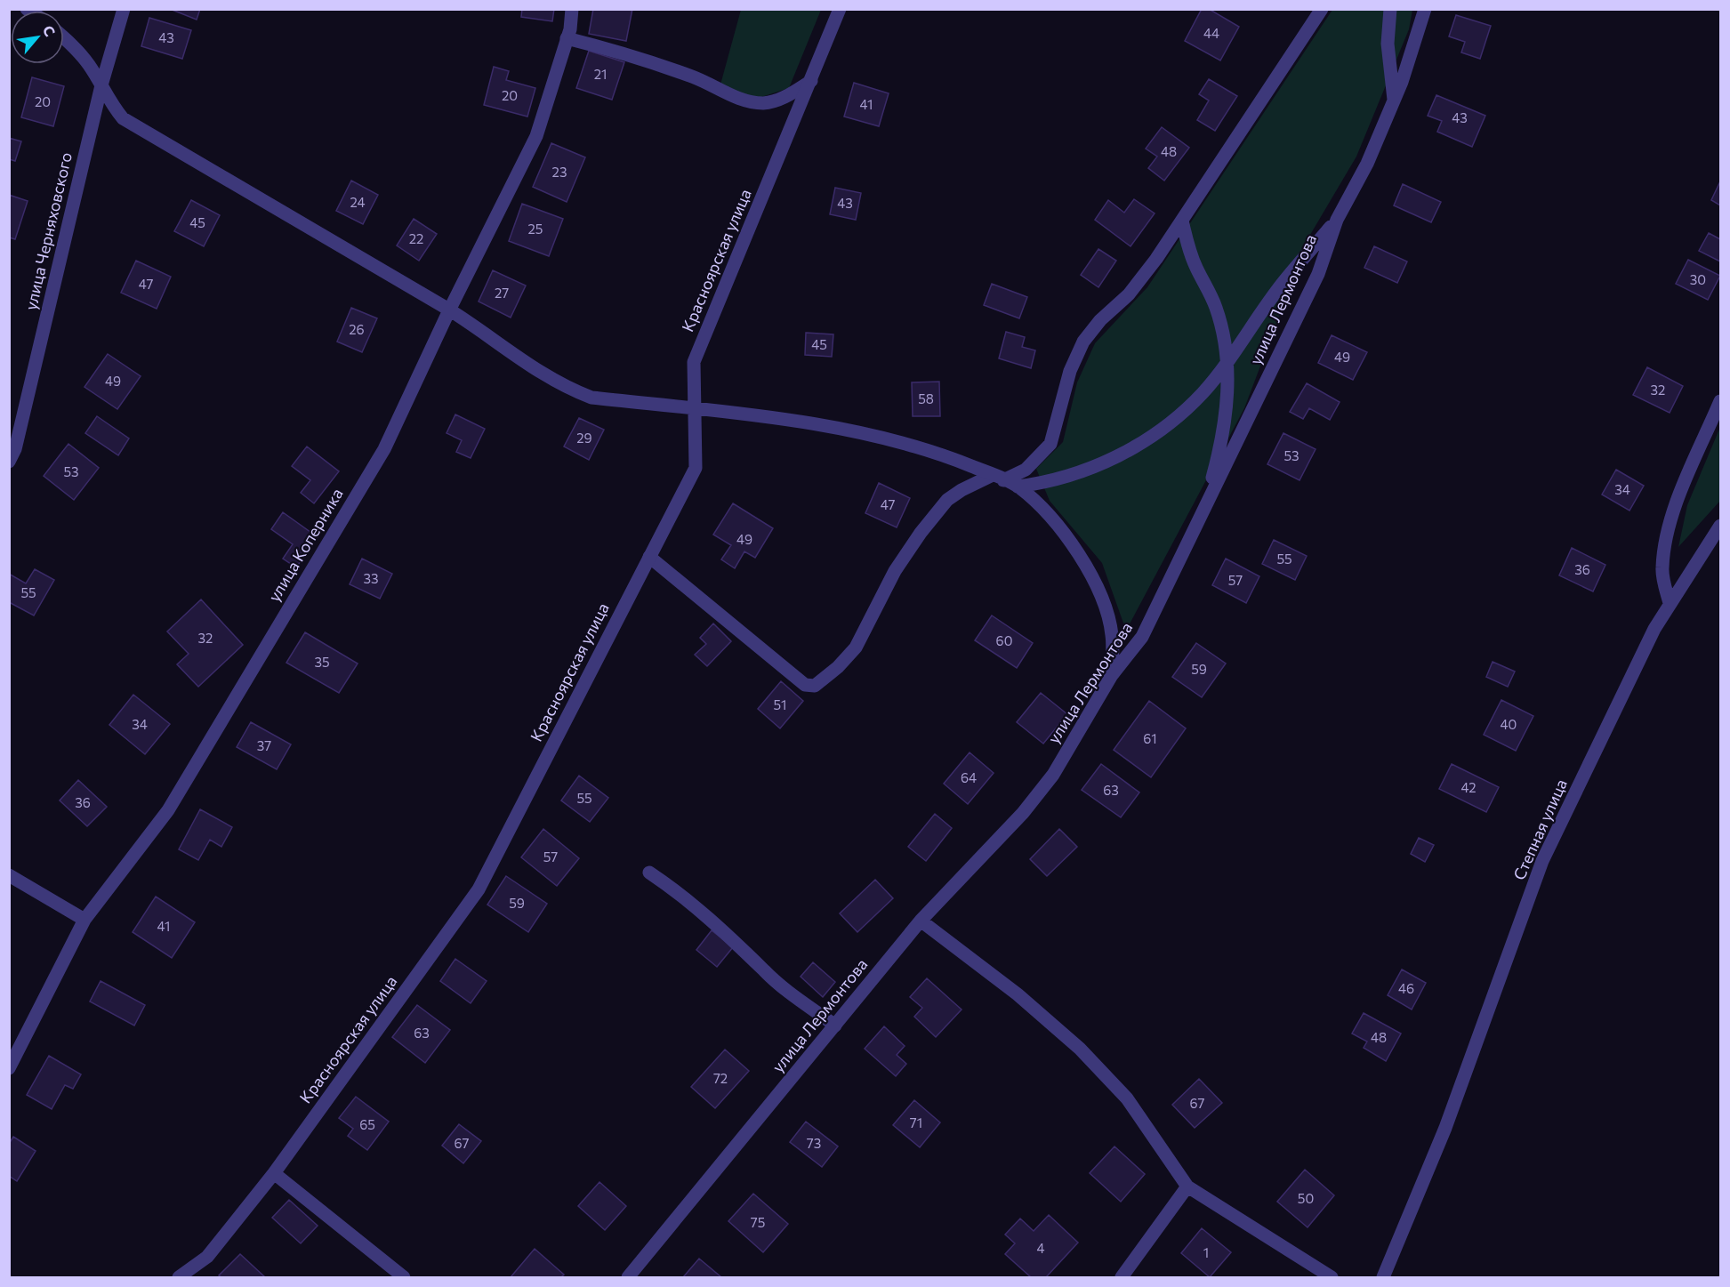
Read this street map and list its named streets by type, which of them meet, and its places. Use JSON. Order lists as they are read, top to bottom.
{
  "streets": {
    "street": [
      "улица Черняховского",
      "Красноярская улица",
      "улица Лермонтова",
      "улица Коперника",
      "Степная улица"
    ]
  },
  "house_numbers": [
    "44",
    "43",
    "21",
    "20",
    "20",
    "41",
    "43",
    "48",
    "23",
    "24",
    "43",
    "45",
    "25",
    "22",
    "30",
    "47",
    "27",
    "26",
    "45",
    "49",
    "49",
    "32",
    "58",
    "29",
    "53",
    "53",
    "34",
    "47",
    "49",
    "55",
    "36",
    "33",
    "57",
    "55",
    "32",
    "60",
    "35",
    "59",
    "51",
    "34",
    "40",
    "61",
    "37",
    "64",
    "42",
    "63",
    "55",
    "36",
    "57",
    "59",
    "41",
    "46",
    "63",
    "48",
    "72",
    "67",
    "71",
    "65",
    "67",
    "73",
    "50",
    "75",
    "4",
    "1"
  ],
  "north": "top right"
}
